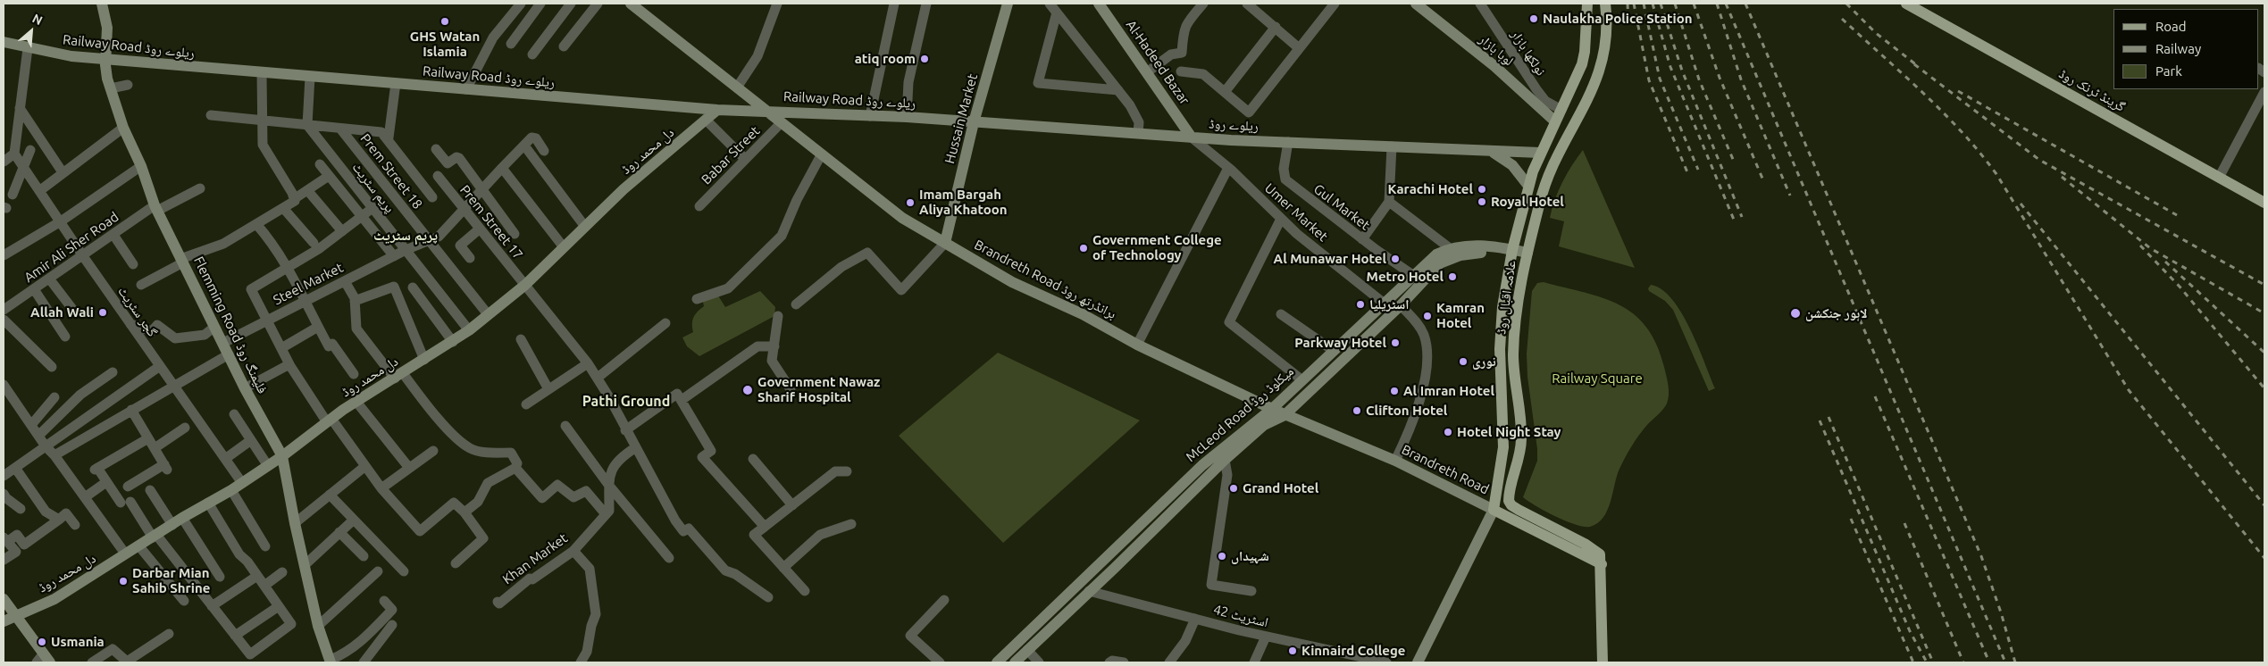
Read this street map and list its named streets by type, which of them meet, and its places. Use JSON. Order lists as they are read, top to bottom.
{
  "streets": {
    "main road": [
      "Railway Road ریلوے روڈ",
      "لوہا بازار",
      "Al-Hadeed Bazar",
      "گرینڈ ٹرنک روڈ",
      "Hussain Market",
      "ریلوے روڈ",
      "دل محمد روڈ",
      "Brandreth Road برانڈرتھ روڈ",
      "علامہ اقبال روڈ",
      "Flemming Road فلیمنگ روڈ",
      "McLeod Road میکلوڈ روڈ",
      "Brandreth Road"
    ],
    "street": [
      "نولکھا بازار",
      "Babar Street",
      "Prem Street 18",
      "پریم سٹریٹ",
      "Gul Market",
      "Umer Market",
      "Prem Street 17",
      "Amir Ali Sher Road",
      "Steel Market",
      "گجر سٹریٹ",
      "Khan Market",
      "اسٹریٹ 42"
    ]
  },
  "crossings": [
    ["Railway Road ریلوے روڈ", "Hussain Market"],
    ["Railway Road ریلوے روڈ", "ریلوے روڈ"],
    ["Railway Road ریلوے روڈ", "دل محمد روڈ"],
    ["Railway Road ریلوے روڈ", "Brandreth Road برانڈرتھ روڈ"],
    ["Railway Road ریلوے روڈ", "Flemming Road فلیمنگ روڈ"],
    ["لوہا بازار", "علامہ اقبال روڈ"],
    ["نولکھا بازار", "علامہ اقبال روڈ"],
    ["Al-Hadeed Bazar", "ریلوے روڈ"],
    ["Al-Hadeed Bazar", "Umer Market"],
    ["Hussain Market", "ریلوے روڈ"],
    ["Hussain Market", "Brandreth Road برانڈرتھ روڈ"],
    ["ریلوے روڈ", "Gul Market"],
    ["ریلوے روڈ", "Umer Market"],
    ["ریلوے روڈ", "علامہ اقبال روڈ"],
    ["دل محمد روڈ", "Prem Street 18"],
    ["دل محمد روڈ", "پریم سٹریٹ"],
    ["دل محمد روڈ", "Prem Street 17"],
    ["دل محمد روڈ", "گجر سٹریٹ"],
    ["دل محمد روڈ", "Flemming Road فلیمنگ روڈ"],
    ["Babar Street", "Brandreth Road برانڈرتھ روڈ"],
    ["Prem Street 18", "Steel Market"],
    ["پریم سٹریٹ", "Steel Market"],
    ["Gul Market", "McLeod Road میکلوڈ روڈ"],
    ["Umer Market", "McLeod Road میکلوڈ روڈ"],
    ["Prem Street 17", "Steel Market"],
    ["Amir Ali Sher Road", "گجر سٹریٹ"],
    ["Amir Ali Sher Road", "Flemming Road فلیمنگ روڈ"],
    ["Brandreth Road برانڈرتھ روڈ", "McLeod Road میکلوڈ روڈ"],
    ["Brandreth Road برانڈرتھ روڈ", "Brandreth Road"],
    ["Steel Market", "Flemming Road فلیمنگ روڈ"],
    ["علامہ اقبال روڈ", "McLeod Road میکلوڈ روڈ"],
    ["علامہ اقبال روڈ", "Brandreth Road"],
    ["McLeod Road میکلوڈ روڈ", "Brandreth Road"],
    ["McLeod Road میکلوڈ روڈ", "اسٹریٹ 42"]
  ],
  "districts": ["پریم سٹریٹ", "Pathi Ground"],
  "parks": ["Railway Square"],
  "places": [
    "Naulakha Police Station",
    "GHS Watan Islamia",
    "atiq room",
    "Karachi Hotel",
    "Royal Hotel",
    "Imam Bargah Aliya Khatoon",
    "Government College of Technology",
    "Al Munawar Hotel",
    "Metro Hotel",
    "اسٹریلیا",
    "Allah Wali",
    "لاہور جنکشن",
    "Kamran Hotel",
    "Parkway Hotel",
    "نوری",
    "Government Nawaz Sharif Hospital",
    "Al Imran Hotel",
    "Clifton Hotel",
    "Hotel Night Stay",
    "Grand Hotel",
    "شہیداں",
    "Darbar Mian Sahib Shrine",
    "Usmania",
    "Kinnaird College"
  ],
  "legend": ["Road", "Railway", "Park"],
  "north": "top right"
}
